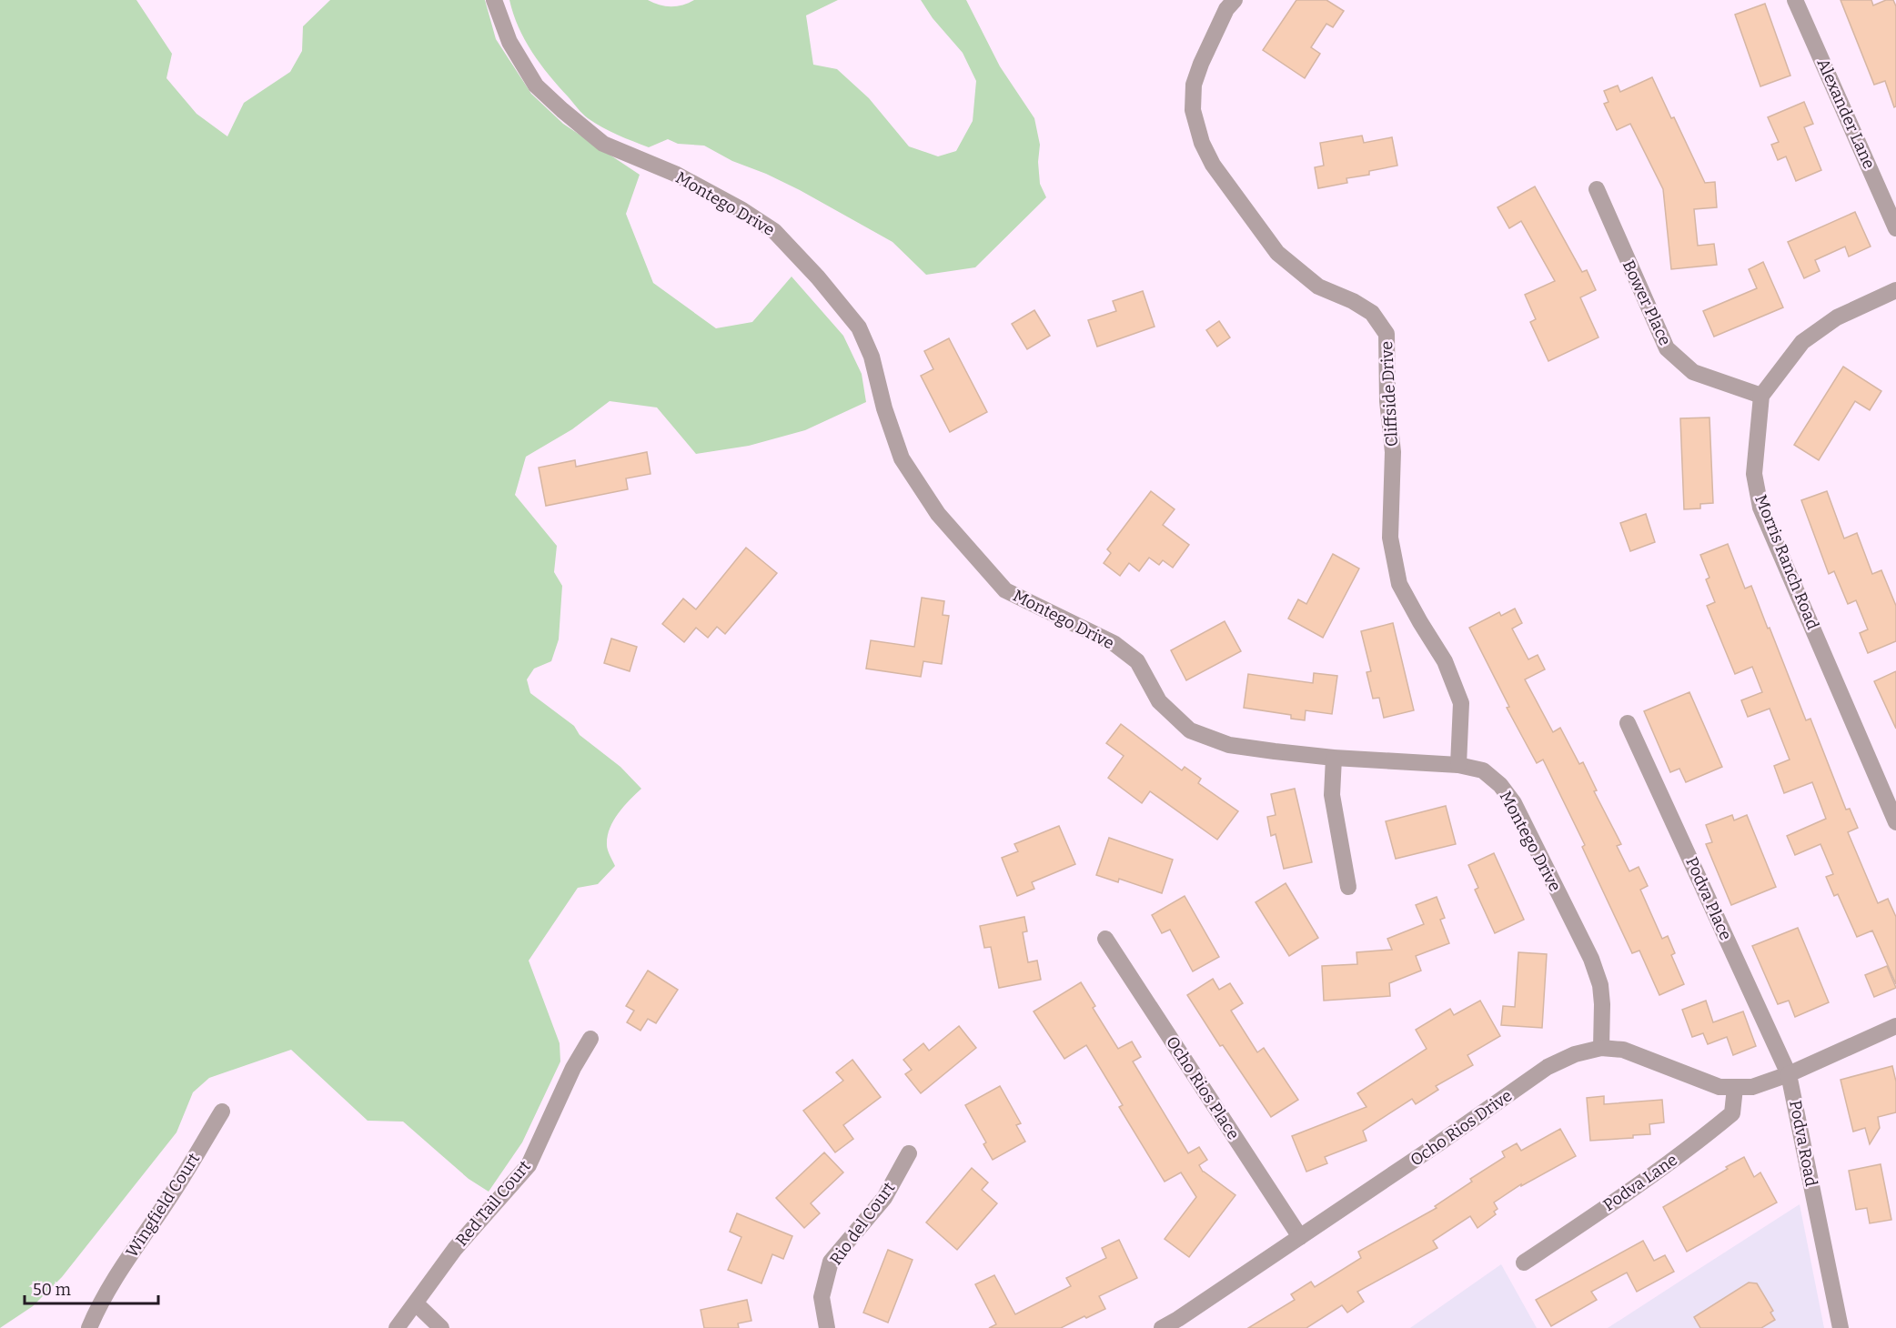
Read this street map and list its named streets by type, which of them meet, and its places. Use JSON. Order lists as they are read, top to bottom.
{
  "streets": {
    "street": [
      "Alexander Lane",
      "Montego Drive",
      "Bower Place",
      "Cliffside Drive",
      "Morris Ranch Road",
      "Podva Place",
      "Ocho Rios Place",
      "Ocho Rios Drive",
      "Podva Road",
      "Podva Lane",
      "Red Tail Court",
      "Wingfield Court",
      "Rio del Court"
    ]
  },
  "crossings": [
    ["Montego Drive", "Cliffside Drive"],
    ["Montego Drive", "Ocho Rios Drive"],
    ["Bower Place", "Morris Ranch Road"],
    ["Podva Place", "Ocho Rios Drive"],
    ["Podva Place", "Podva Road"],
    ["Ocho Rios Place", "Ocho Rios Drive"],
    ["Ocho Rios Drive", "Podva Road"],
    ["Ocho Rios Drive", "Podva Lane"]
  ],
  "scale_bar": "50 m"
}
